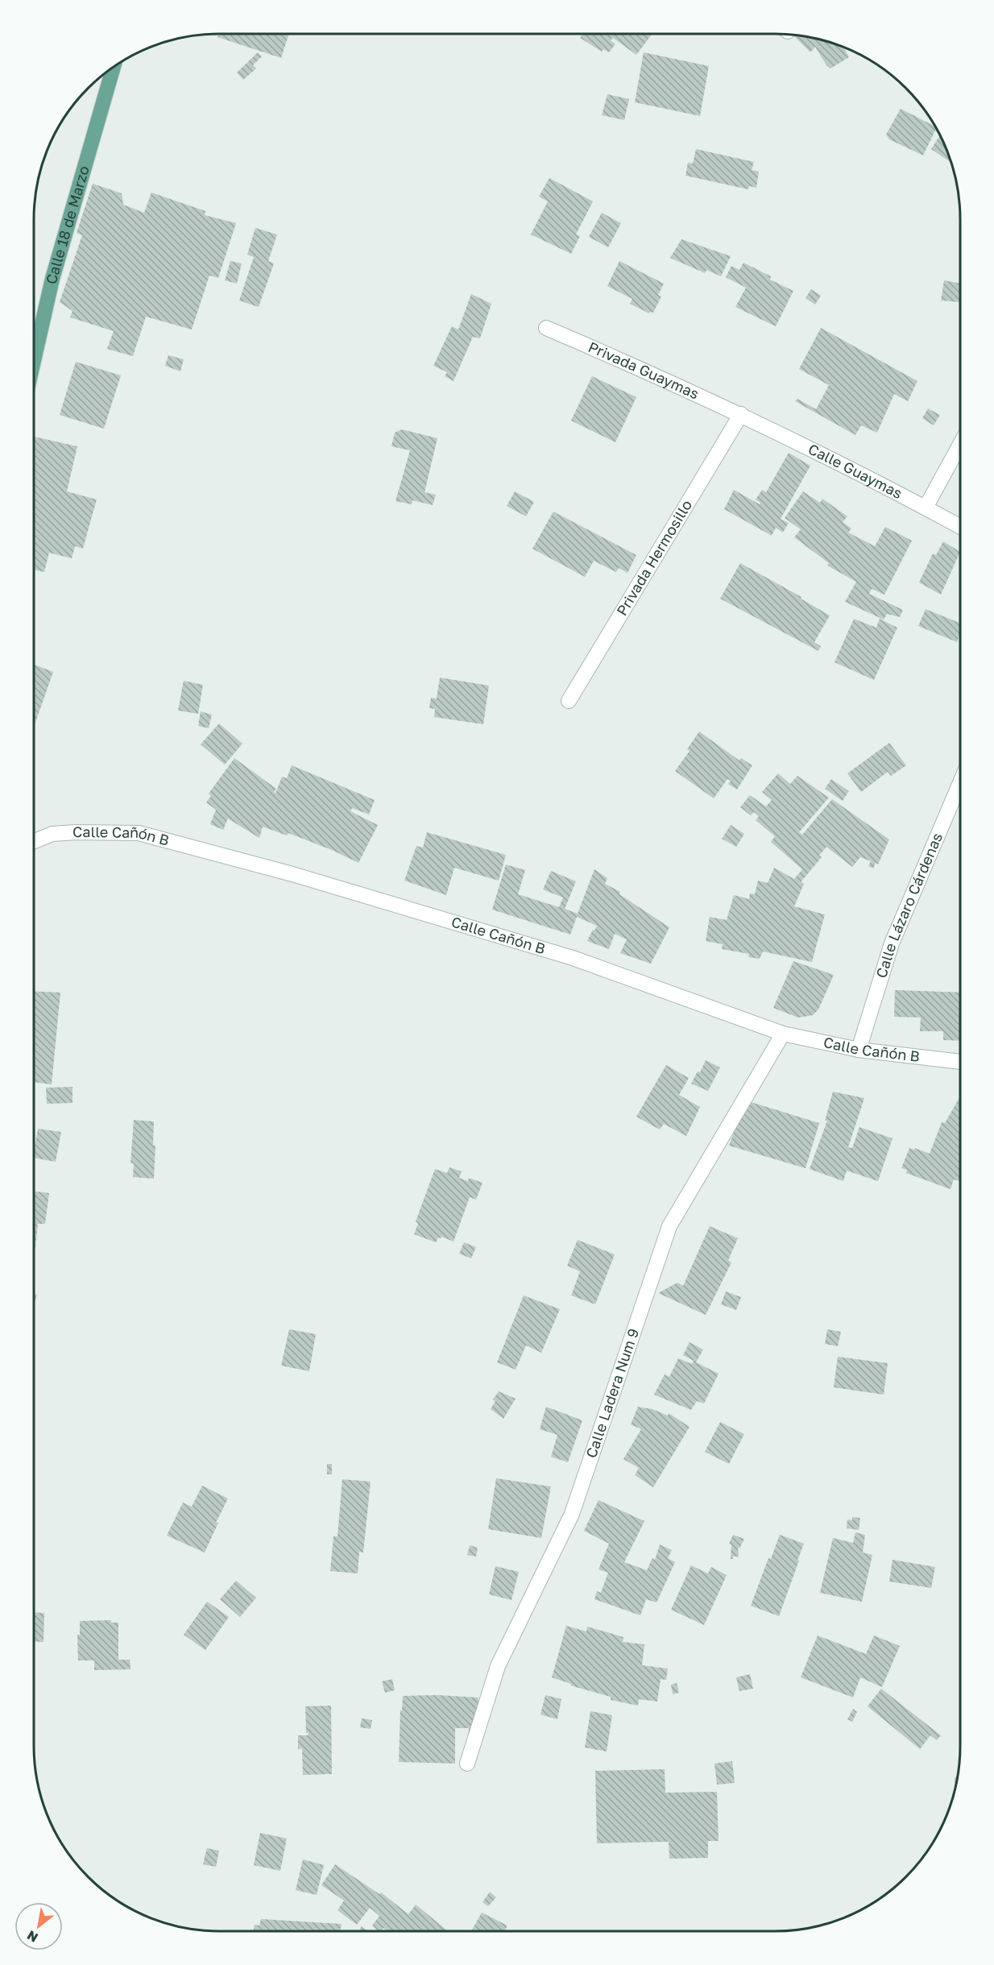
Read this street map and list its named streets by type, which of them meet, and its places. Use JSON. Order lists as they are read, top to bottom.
{
  "streets": {
    "main road": ["Calle 18 de Marzo"],
    "street": [
      "Privada Guaymas",
      "Calle Guaymas",
      "Privada Hermosillo",
      "Calle Cañón B",
      "Calle Lázaro Cárdenas",
      "Calle Ladera Num 9"
    ]
  },
  "crossings": [
    ["Privada Guaymas", "Calle Guaymas"],
    ["Privada Guaymas", "Privada Hermosillo"],
    ["Calle Guaymas", "Privada Hermosillo"],
    ["Calle Cañón B", "Calle Lázaro Cárdenas"],
    ["Calle Cañón B", "Calle Ladera Num 9"]
  ],
  "north": "bottom left"
}
